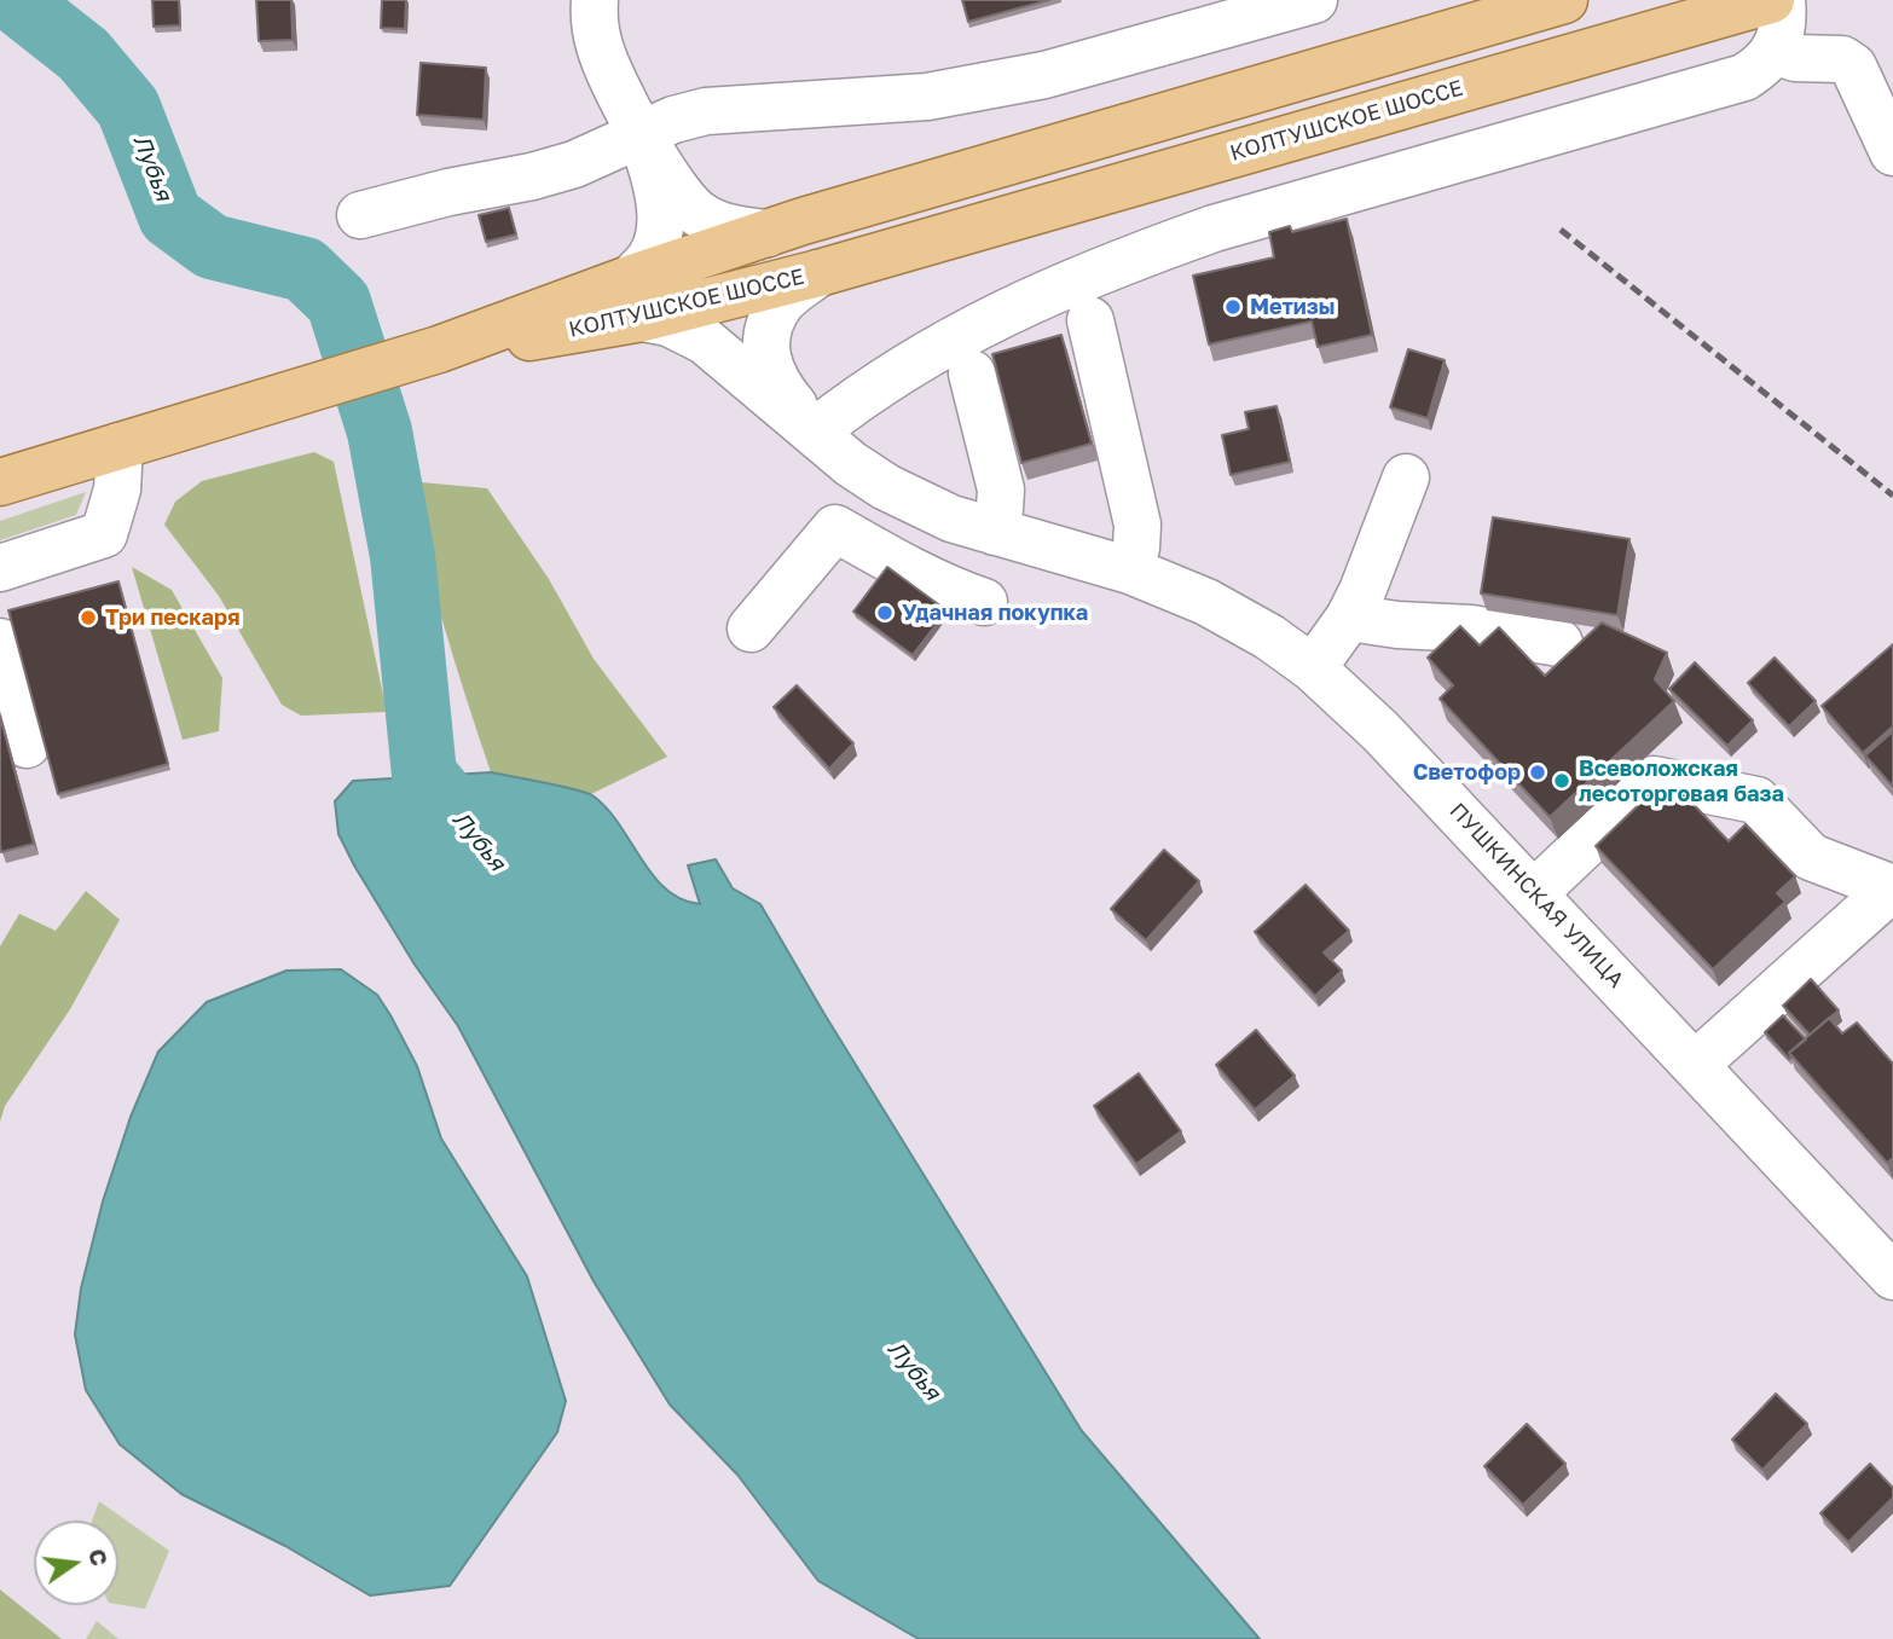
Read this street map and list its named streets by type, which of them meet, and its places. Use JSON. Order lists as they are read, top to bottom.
{
  "streets": {
    "main road": ["КОЛТУШСКОЕ ШОССЕ"],
    "street": ["ПУШКИНСКАЯ УЛИЦА"]
  },
  "crossings": [
    ["КОЛТУШСКОЕ ШОССЕ", "ПУШКИНСКАЯ УЛИЦА"]
  ],
  "water": ["Лубья"],
  "places": [
    "Метизы",
    "Удачная покупка",
    "Три пескаря",
    "Светофор",
    "Всеволожская лесоторговая база"
  ],
  "north": "right"
}
